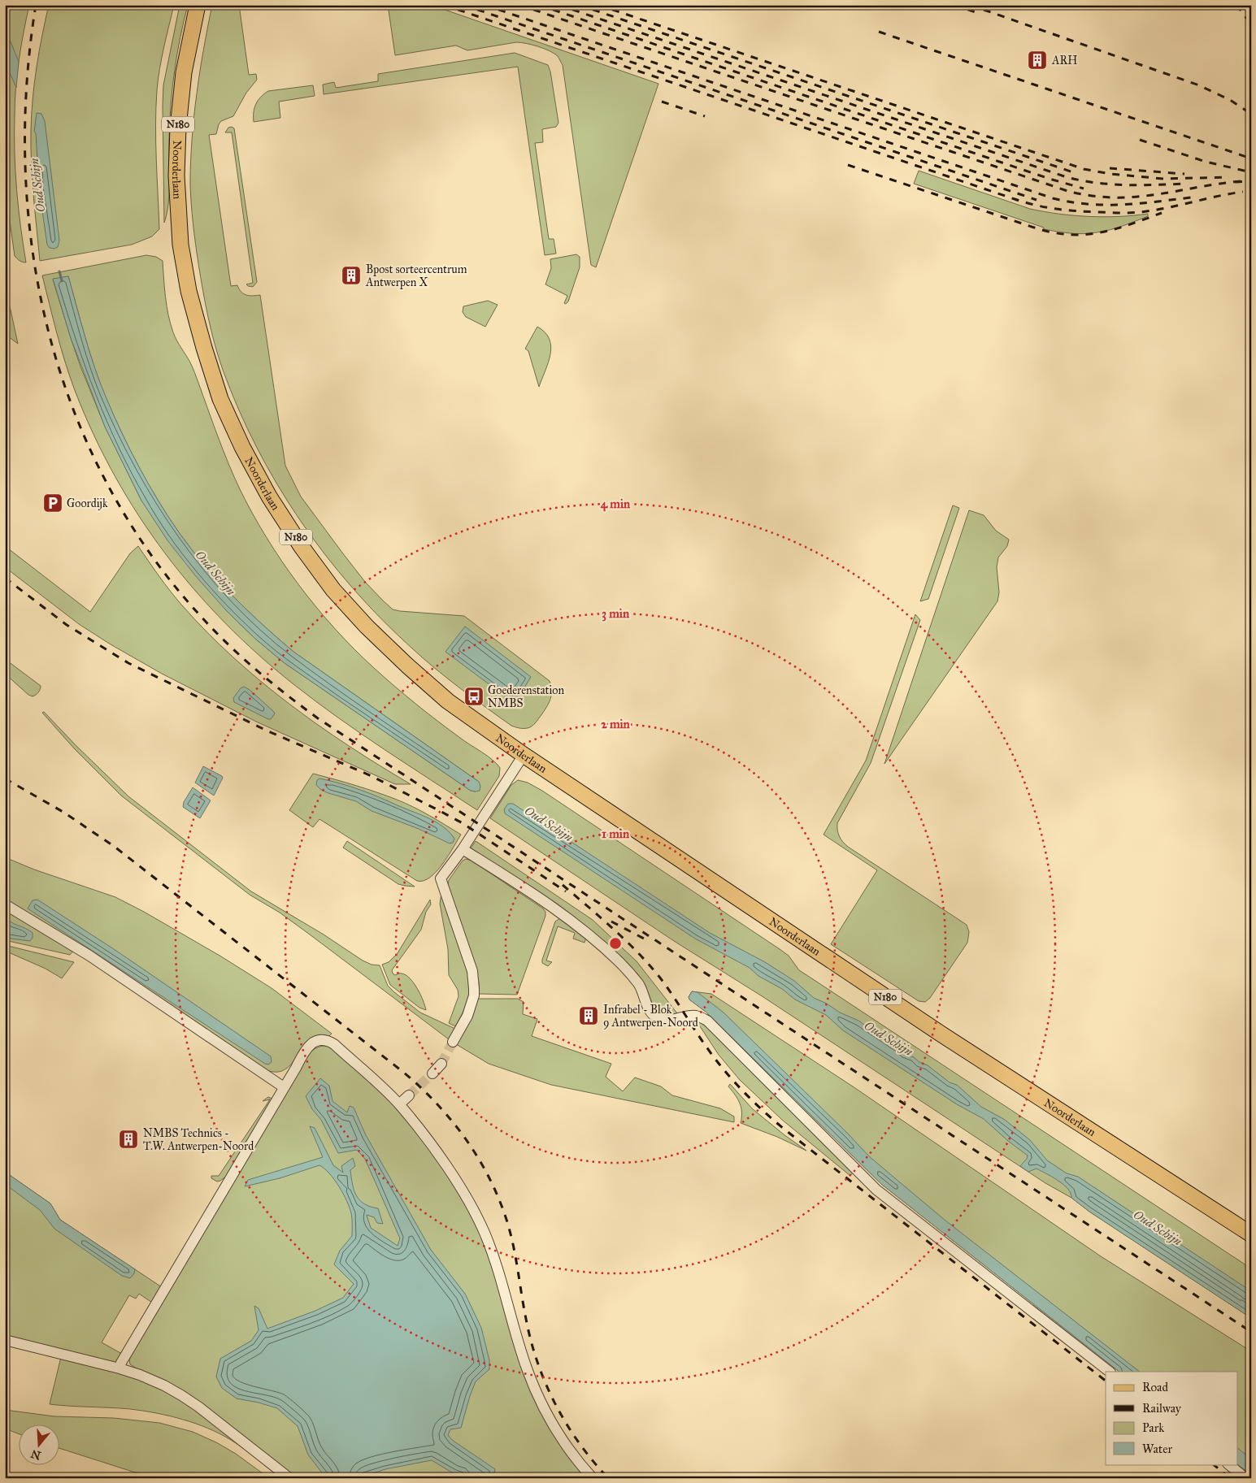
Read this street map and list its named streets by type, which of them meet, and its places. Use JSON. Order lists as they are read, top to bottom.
{
  "streets": {
    "main road": ["N180", "Noorderlaan"]
  },
  "water": ["Oud Schijn"],
  "places": {
    "building": [
      "ARH",
      "Bpost sorteercentrum Antwerpen X",
      "Infrabel - Blok 9 Antwerpen-Noord",
      "NMBS Technics - T.W. Antwerpen-Noord"
    ],
    "parking": ["Goordijk"],
    "bus stop": ["Goederenstation NMBS"]
  },
  "legend": [
    "Road",
    "Railway",
    "Park",
    "Water"
  ],
  "north": "bottom",
  "rings": [
    "4 min",
    "3 min",
    "2 min",
    "1 min"
  ]
}
